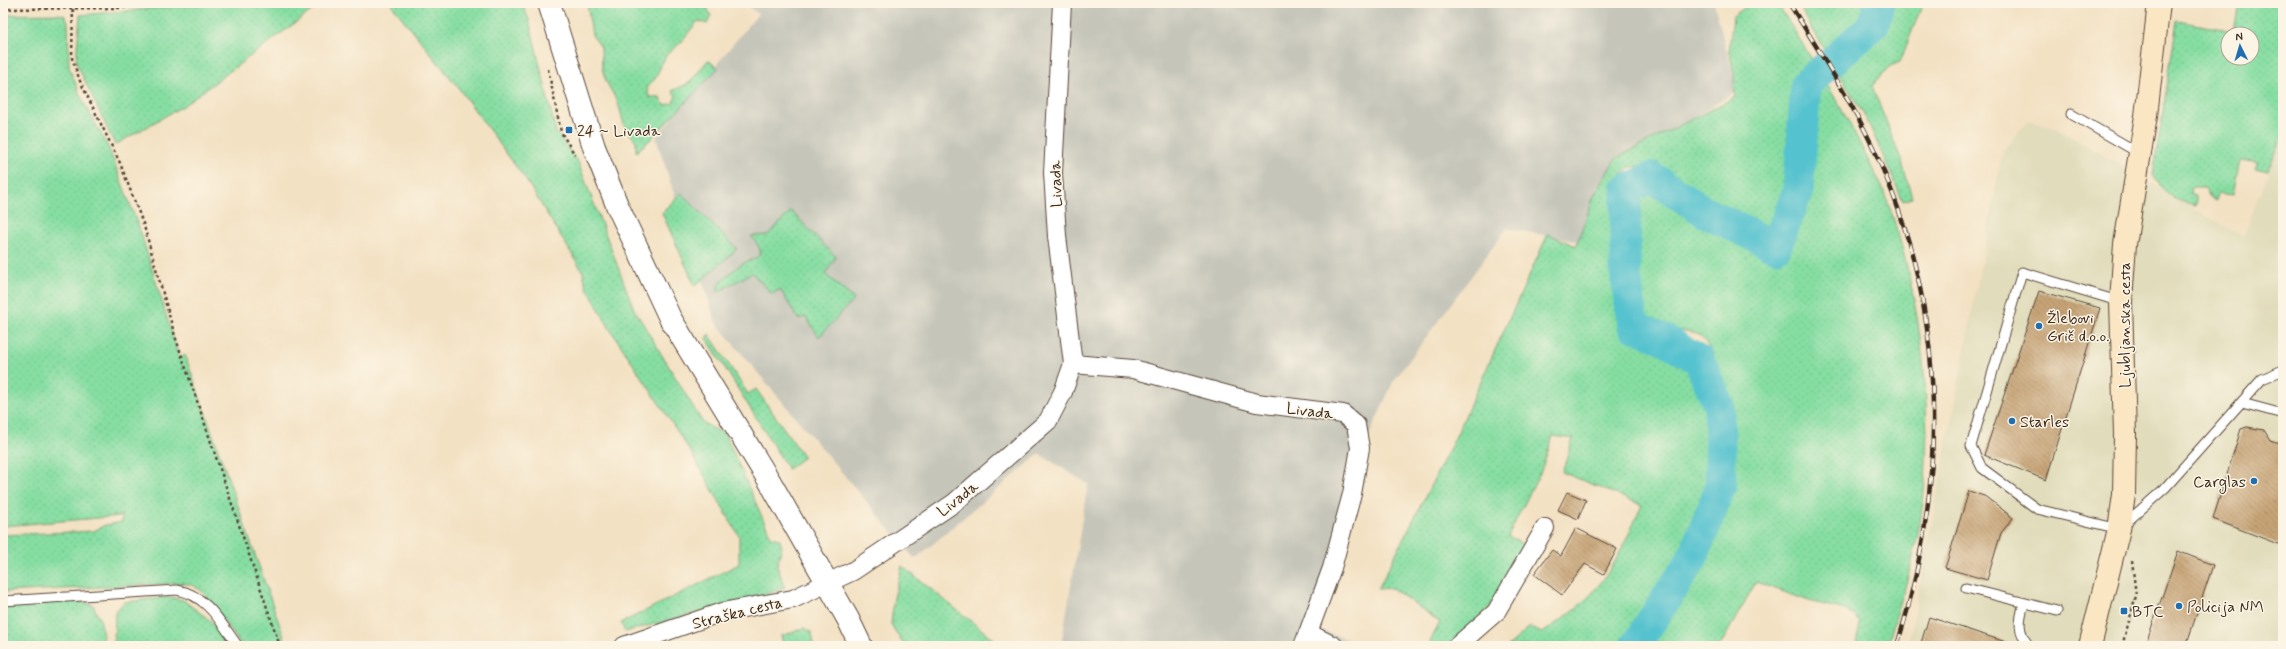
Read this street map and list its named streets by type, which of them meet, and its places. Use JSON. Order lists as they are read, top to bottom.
{
  "streets": {
    "main road": ["Ljubljanska cesta"],
    "street": ["Livada", "Straška cesta"]
  },
  "crossings": [
    ["Livada", "Straška cesta"]
  ],
  "places": {
    "transit": ["24 ~ Livada", "BTC"],
    "other": [
      "Žlebovi Grič d.o.o.",
      "Starles",
      "Carglas",
      "Policija NM"
    ]
  },
  "north": "top"
}
